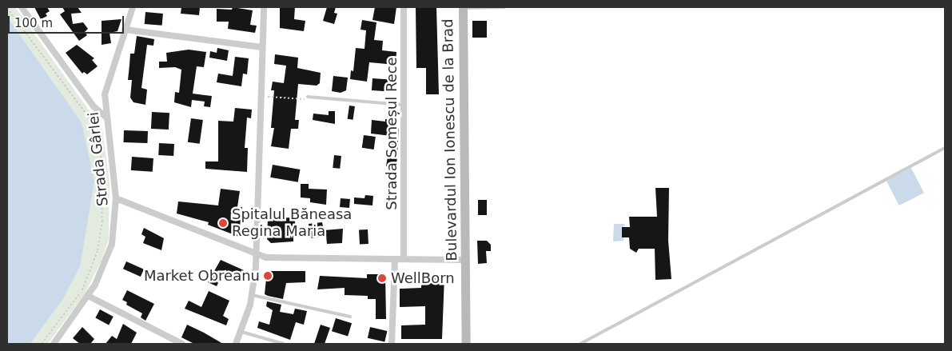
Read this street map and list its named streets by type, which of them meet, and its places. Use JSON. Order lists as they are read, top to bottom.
{
  "streets": {
    "main road": ["Bulevardul Ion Ionescu de la Brad"],
    "street": ["Strada Someșul Rece", "Strada Gârlei"]
  },
  "places": ["Spitalul Băneasa Regina Maria", "Market Obreanu", "WellBorn"],
  "scale_bar": "100 m"
}
